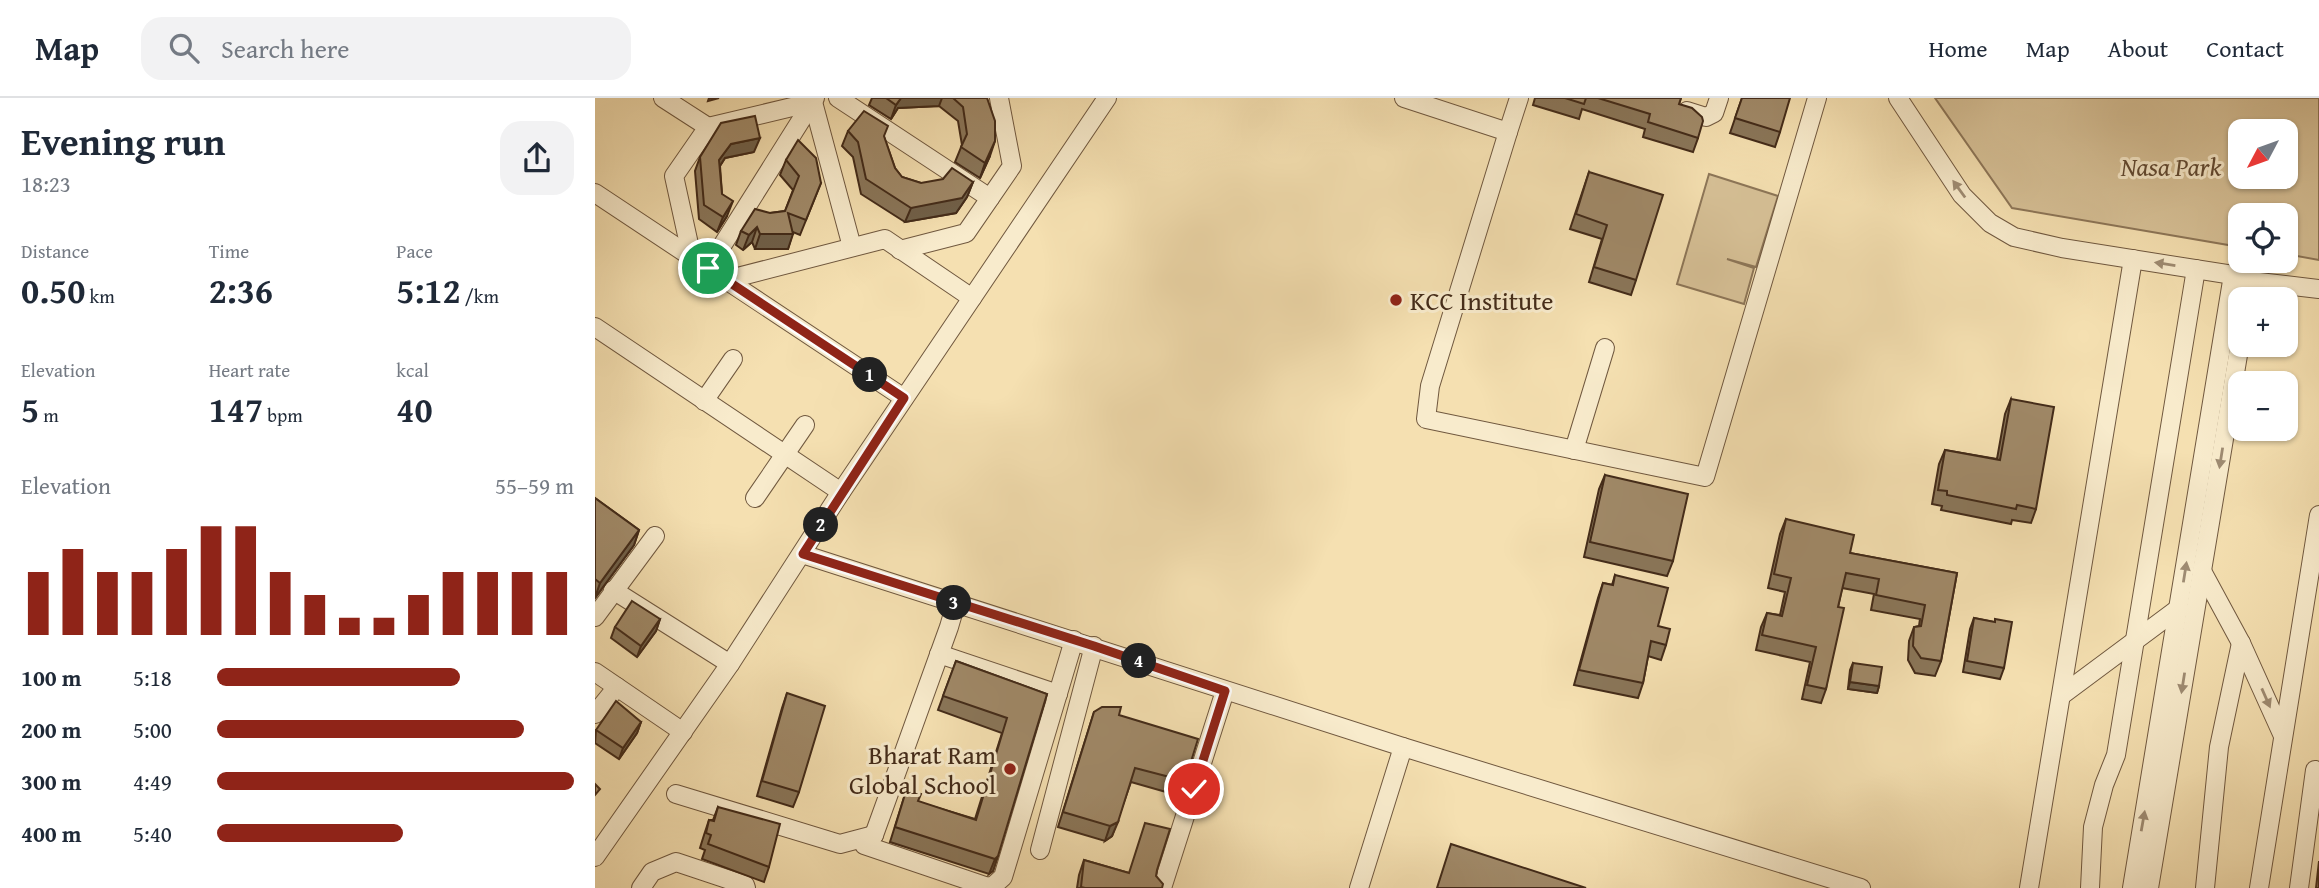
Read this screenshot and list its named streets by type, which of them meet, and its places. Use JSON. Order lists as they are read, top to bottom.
{
  "parks": ["Nasa Park"],
  "places": ["KCC Institute", "Bharat Ram Global School"],
  "north": "bottom left",
  "page": {
    "header": "Map",
    "search": "Search here",
    "nav": [
      "Home",
      "Map",
      "About",
      "Contact"
    ],
    "heading": ["Evening run", "18:23"],
    "map_buttons": ["+", "−"],
    "stats": [
      ["Distance", "0.50 km"],
      ["Time", "2:36"],
      ["Pace", "5:12 /km"],
      ["Elevation", "5 m"],
      ["Heart rate", "147 bpm"],
      ["kcal", "40"]
    ],
    "pins": [
      "1",
      "2",
      "3",
      "4"
    ],
    "chart": ["Elevation", "55–59 m"],
    "list": [
      {
        "name": "100 m",
        "note": "5:18"
      },
      {
        "name": "200 m",
        "note": "5:00"
      },
      {
        "name": "300 m",
        "note": "4:49"
      },
      {
        "name": "400 m",
        "note": "5:40"
      }
    ]
  }
}
